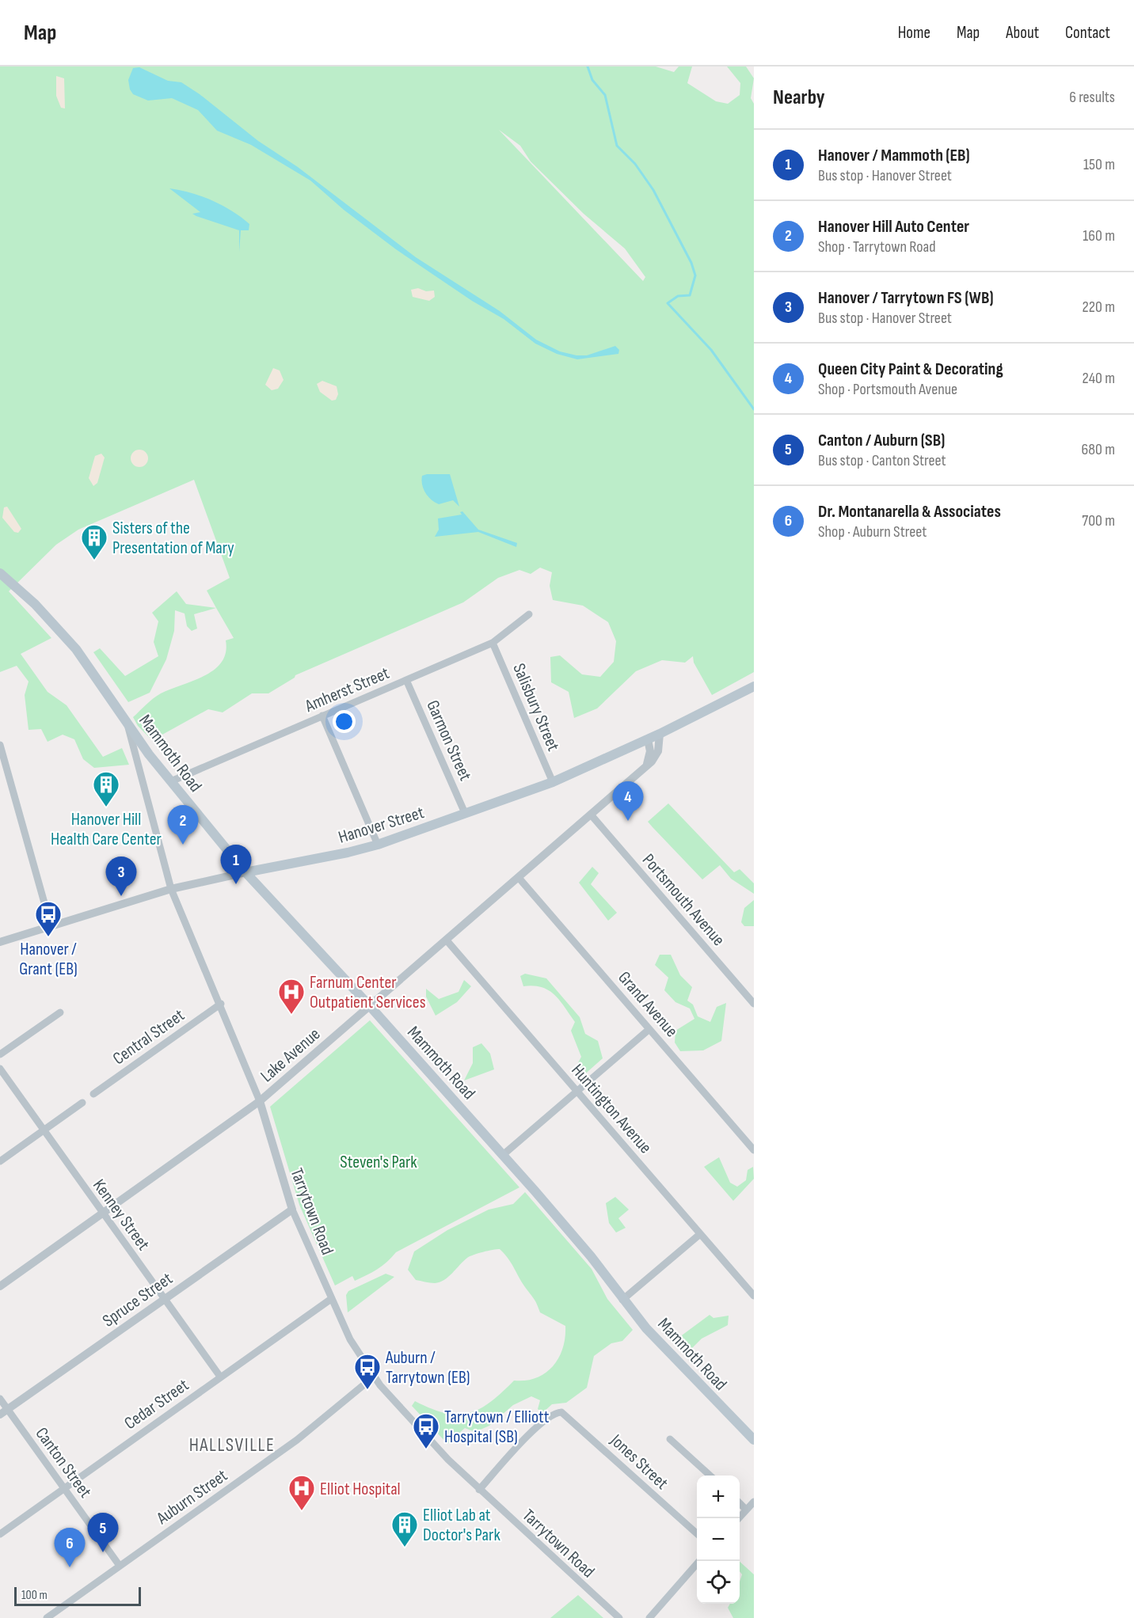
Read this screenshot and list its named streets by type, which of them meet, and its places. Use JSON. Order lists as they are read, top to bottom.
{
  "streets": {
    "main road": ["Mammoth Road", "Hanover Street"],
    "street": [
      "Amherst Street",
      "Salisbury Street",
      "Garmon Street",
      "Portsmouth Avenue",
      "Grand Avenue",
      "Central Street",
      "Lake Avenue",
      "Huntington Avenue",
      "Tarrytown Road",
      "Kenney Street",
      "Spruce Street",
      "Cedar Street",
      "Jones Street",
      "Canton Street",
      "Auburn Street"
    ]
  },
  "crossings": [
    ["Amherst Street", "Salisbury Street"],
    ["Amherst Street", "Garmon Street"],
    ["Amherst Street", "Mammoth Road"],
    ["Salisbury Street", "Hanover Street"],
    ["Garmon Street", "Hanover Street"],
    ["Mammoth Road", "Hanover Street"],
    ["Mammoth Road", "Lake Avenue"],
    ["Mammoth Road", "Tarrytown Road"],
    ["Hanover Street", "Lake Avenue"],
    ["Hanover Street", "Tarrytown Road"],
    ["Portsmouth Avenue", "Lake Avenue"],
    ["Grand Avenue", "Lake Avenue"],
    ["Central Street", "Tarrytown Road"],
    ["Lake Avenue", "Huntington Avenue"],
    ["Lake Avenue", "Tarrytown Road"],
    ["Lake Avenue", "Kenney Street"],
    ["Tarrytown Road", "Spruce Street"],
    ["Tarrytown Road", "Cedar Street"],
    ["Tarrytown Road", "Jones Street"],
    ["Tarrytown Road", "Auburn Street"],
    ["Kenney Street", "Spruce Street"],
    ["Kenney Street", "Cedar Street"],
    ["Spruce Street", "Canton Street"],
    ["Cedar Street", "Canton Street"],
    ["Canton Street", "Auburn Street"]
  ],
  "districts": ["HALLSVILLE"],
  "parks": ["Steven's Park"],
  "places": {
    "building": ["Sisters of the Presentation of Mary", "Hanover Hill Health Care Center", "Elliot Lab at Doctor's Park"],
    "bus stop": ["Hanover / Grant (EB)", "Auburn / Tarrytown (EB)", "Tarrytown / Elliott Hospital (SB)"],
    "hospital": ["Farnum Center Outpatient Services", "Elliot Hospital"]
  },
  "scale_bar": "100 m",
  "page": {
    "header": "Map",
    "nav": [
      "Home",
      "Map",
      "About",
      "Contact"
    ],
    "heading": ["Nearby", "6 results"],
    "list": [
      {
        "mark": "1",
        "name": "Hanover / Mammoth (EB)",
        "note": "Bus stop · Hanover Street",
        "value": "150 m"
      },
      {
        "mark": "2",
        "name": "Hanover Hill Auto Center",
        "note": "Shop · Tarrytown Road",
        "value": "160 m"
      },
      {
        "mark": "3",
        "name": "Hanover / Tarrytown FS (WB)",
        "note": "Bus stop · Hanover Street",
        "value": "220 m"
      },
      {
        "mark": "4",
        "name": "Queen City Paint & Decorating",
        "note": "Shop · Portsmouth Avenue",
        "value": "240 m"
      },
      {
        "mark": "5",
        "name": "Canton / Auburn (SB)",
        "note": "Bus stop · Canton Street",
        "value": "680 m"
      },
      {
        "mark": "6",
        "name": "Dr. Montanarella & Associates",
        "note": "Shop · Auburn Street",
        "value": "700 m"
      }
    ],
    "pins": [
      "4",
      "2",
      "1",
      "3",
      "5",
      "6"
    ],
    "map_buttons": ["+", "−"],
    "scale": "100 m"
  }
}
